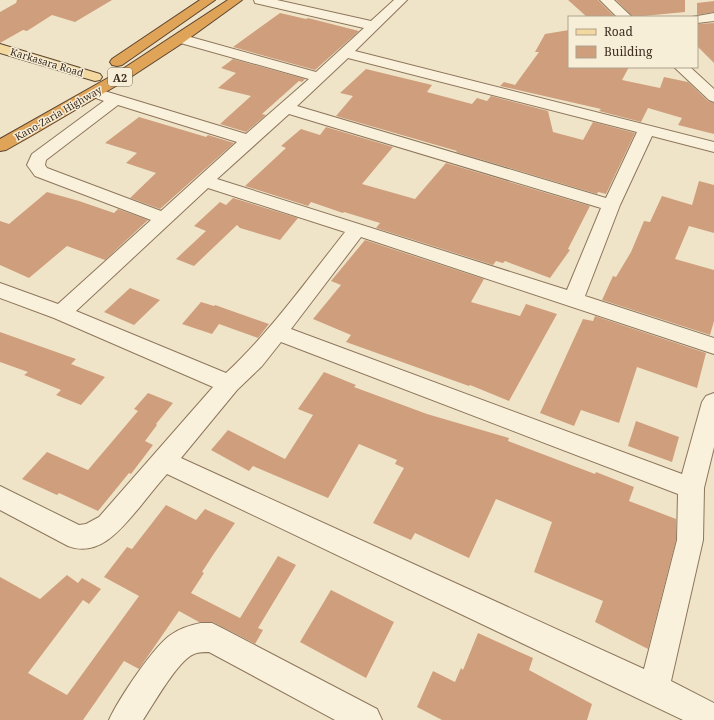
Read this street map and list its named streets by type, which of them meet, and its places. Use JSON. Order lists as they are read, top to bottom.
{
  "streets": {
    "highway": ["A2", "Kano-Zaria Highway"],
    "main road": ["Karkasara Road"]
  },
  "crossings": [
    ["Karkasara Road", "Kano-Zaria Highway"]
  ],
  "legend": ["Road", "Building"]
}
